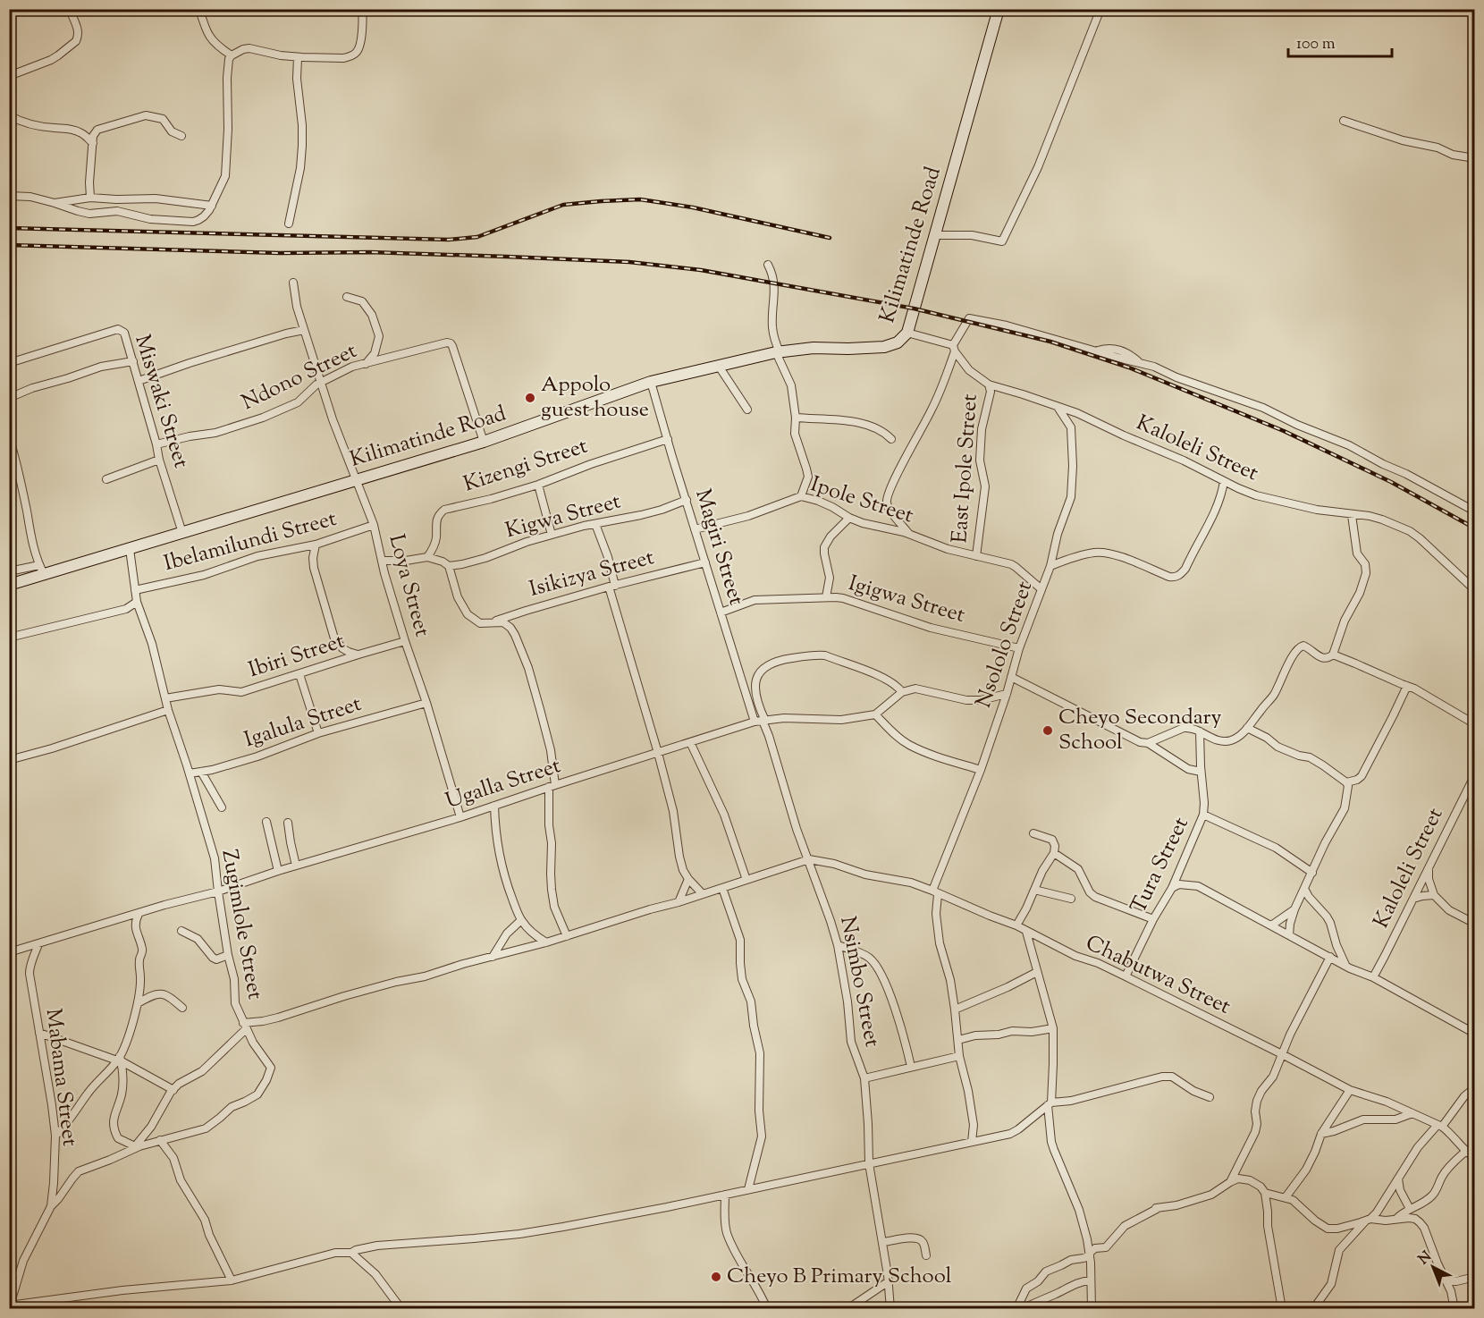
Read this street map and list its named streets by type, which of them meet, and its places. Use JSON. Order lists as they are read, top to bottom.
{
  "streets": {
    "main road": ["Kilimatinde Road"],
    "street": [
      "Ndono Street",
      "Miswaki Street",
      "Kaloleli Street",
      "Kizengi Street",
      "East Ipole Street",
      "Ipole Street",
      "Kigwa Street",
      "Ibelamilundi Street",
      "Magiri Street",
      "Isikizya Street",
      "Loya Street",
      "Igigwa Street",
      "Nsololo Street",
      "Ibiri Street",
      "Igalula Street",
      "Ugalla Street",
      "Tura Street",
      "Zugimlole Street",
      "Chabutwa Street",
      "Nsimbo Street",
      "Mabama Street"
    ]
  },
  "crossings": [
    ["Kilimatinde Road", "Ndono Street"],
    ["Kilimatinde Road", "Miswaki Street"],
    ["Kilimatinde Road", "Magiri Street"],
    ["Kilimatinde Road", "Loya Street"],
    ["Kilimatinde Road", "Zugimlole Street"],
    ["Ndono Street", "Miswaki Street"],
    ["Ndono Street", "Loya Street"],
    ["Kaloleli Street", "East Ipole Street"],
    ["Kaloleli Street", "Nsololo Street"],
    ["Kizengi Street", "Magiri Street"],
    ["East Ipole Street", "Ipole Street"],
    ["Ipole Street", "Magiri Street"],
    ["Ipole Street", "Nsololo Street"],
    ["Kigwa Street", "Magiri Street"],
    ["Ibelamilundi Street", "Loya Street"],
    ["Ibelamilundi Street", "Zugimlole Street"],
    ["Magiri Street", "Isikizya Street"],
    ["Magiri Street", "Igigwa Street"],
    ["Magiri Street", "Ugalla Street"],
    ["Magiri Street", "Nsimbo Street"],
    ["Loya Street", "Ibiri Street"],
    ["Loya Street", "Igalula Street"],
    ["Loya Street", "Ugalla Street"],
    ["Igigwa Street", "Nsololo Street"],
    ["Nsololo Street", "Chabutwa Street"],
    ["Ibiri Street", "Zugimlole Street"],
    ["Igalula Street", "Zugimlole Street"],
    ["Ugalla Street", "Zugimlole Street"],
    ["Ugalla Street", "Nsimbo Street"],
    ["Ugalla Street", "Mabama Street"],
    ["Tura Street", "Chabutwa Street"],
    ["Zugimlole Street", "Mabama Street"],
    ["Chabutwa Street", "Nsimbo Street"]
  ],
  "places": ["Appolo guest house", "Cheyo Secondary School", "Cheyo B Primary School"],
  "scale_bar": "100 m",
  "north": "top left"
}
